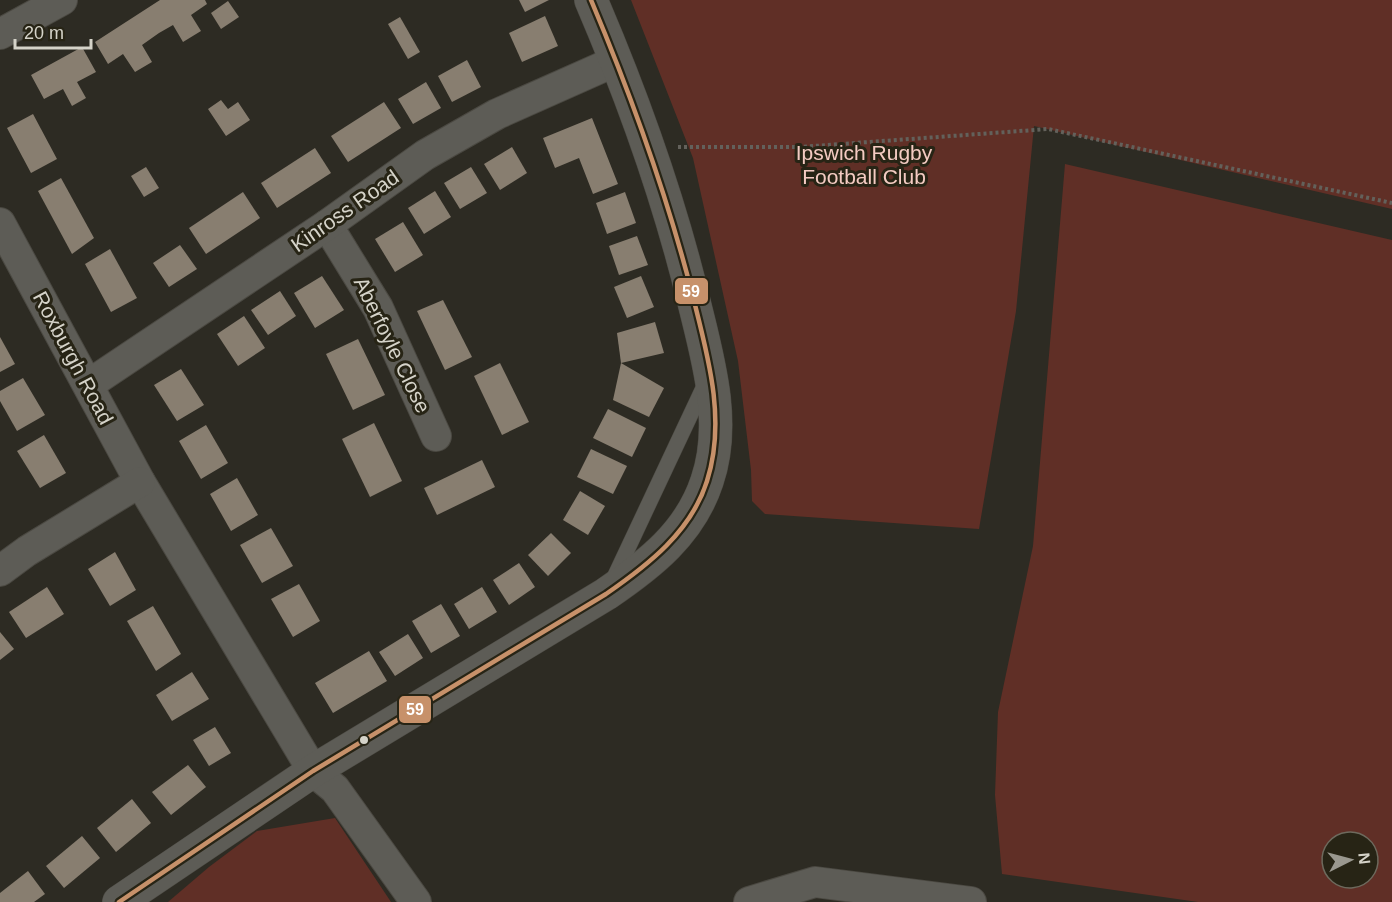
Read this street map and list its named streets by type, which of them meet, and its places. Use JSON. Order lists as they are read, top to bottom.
{
  "streets": {
    "street": ["Kinross Road", "Aberfoyle Close", "Roxburgh Road"]
  },
  "crossings": [
    ["Kinross Road", "Aberfoyle Close"],
    ["Kinross Road", "Roxburgh Road"]
  ],
  "parks": ["Ipswich Rugby Football Club"],
  "lines": ["transit line 59"],
  "scale_bar": "20 m",
  "north": "right"
}
